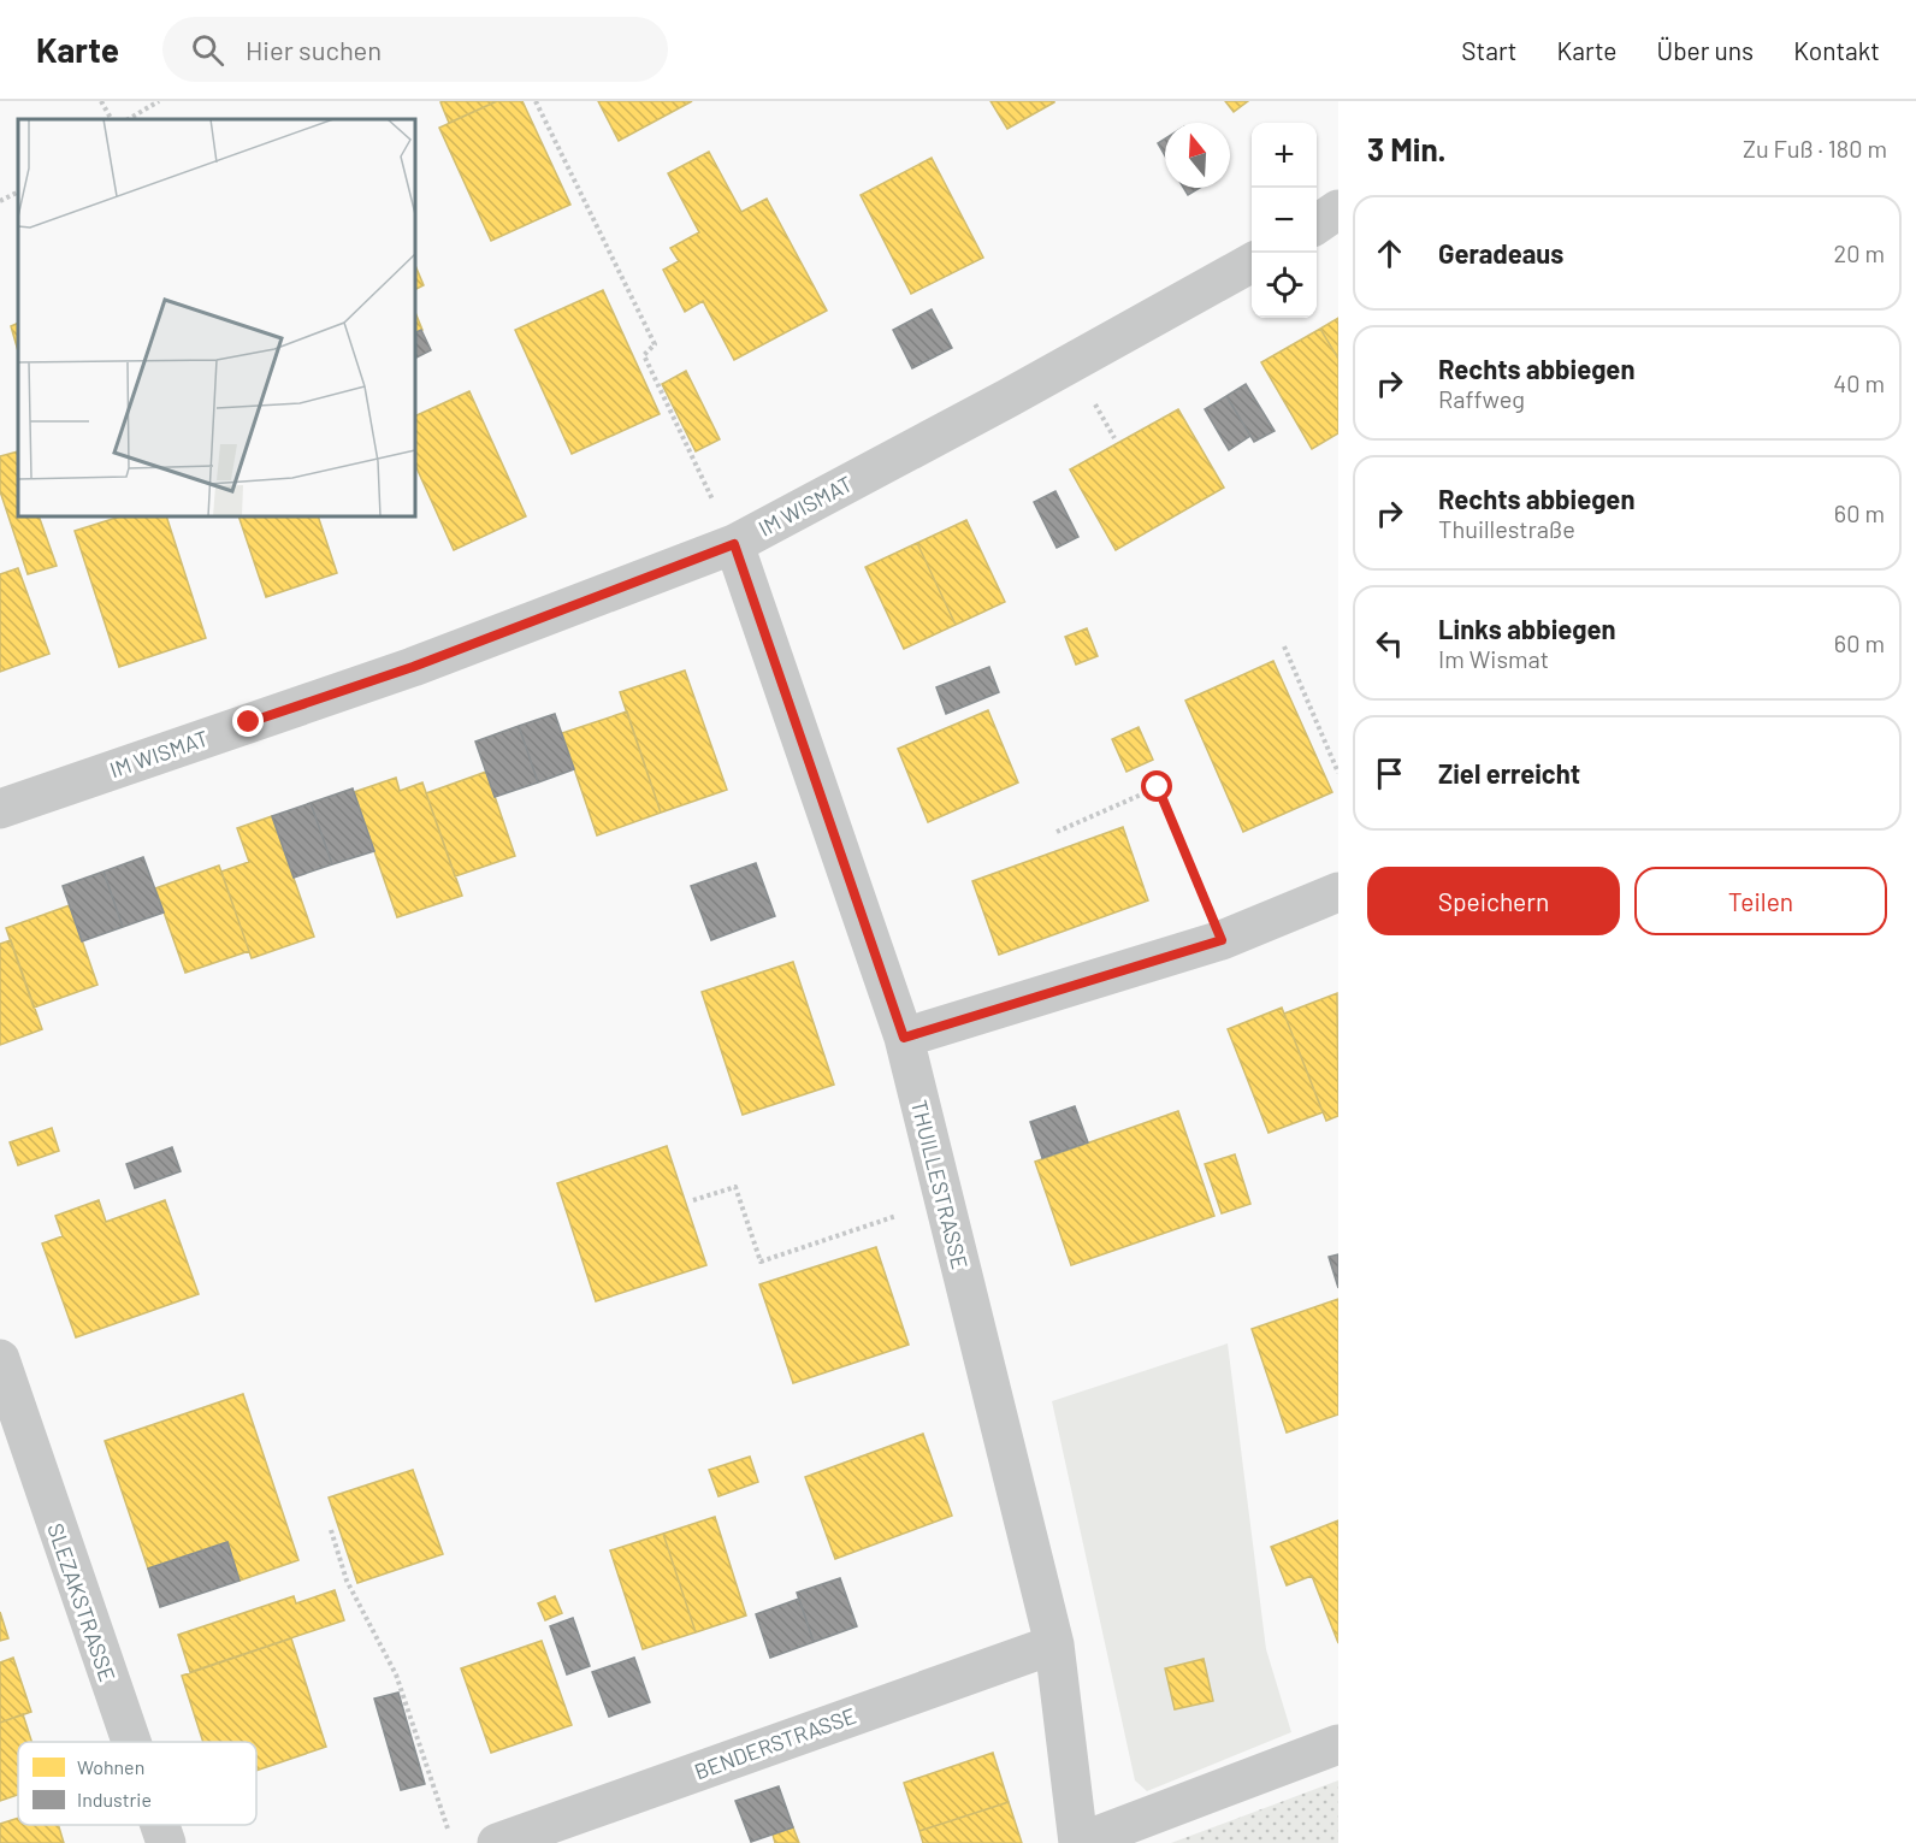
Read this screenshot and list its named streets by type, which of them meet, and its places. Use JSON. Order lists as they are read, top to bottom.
{
  "streets": {
    "street": [
      "IM WISMAT",
      "THUILLESTRASSE",
      "SLEZAKSTRASSE",
      "BENDERSTRASSE"
    ]
  },
  "crossings": [
    ["IM WISMAT", "THUILLESTRASSE"],
    ["THUILLESTRASSE", "BENDERSTRASSE"]
  ],
  "legend": ["Wohnen", "Industrie"],
  "north": "top",
  "page": {
    "header": "Karte",
    "search": "Hier suchen",
    "nav": [
      "Start",
      "Karte",
      "Über uns",
      "Kontakt"
    ],
    "heading": ["3 Min.", "Zu Fuß · 180 m"],
    "map_buttons": ["+", "−"],
    "list": [
      ["Geradeaus", "20 m"],
      ["Rechts abbiegen", "Raffweg", "40 m"],
      ["Rechts abbiegen", "Thuillestraße", "60 m"],
      ["Links abbiegen", "Im Wismat", "60 m"],
      "Ziel erreicht"
    ],
    "buttons": ["Speichern", "Teilen"]
  }
}
